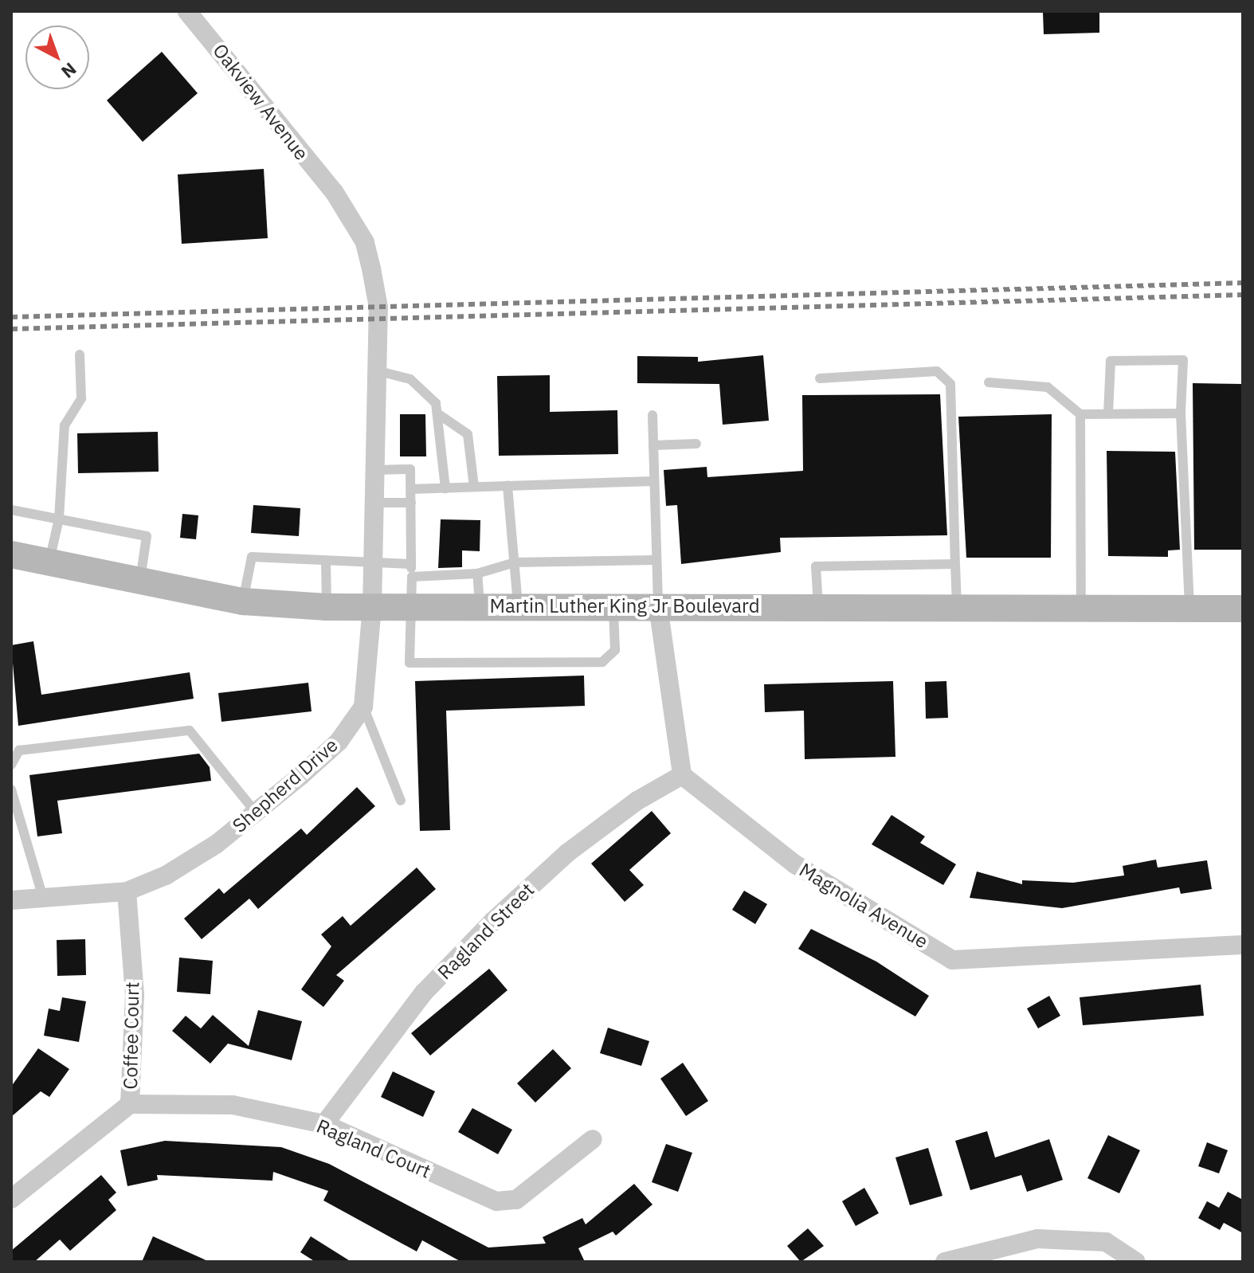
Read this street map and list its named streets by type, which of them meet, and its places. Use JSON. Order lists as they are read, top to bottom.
{
  "streets": {
    "main road": ["Martin Luther King Jr Boulevard"],
    "street": [
      "Oakview Avenue",
      "Shepherd Drive",
      "Magnolia Avenue",
      "Ragland Street",
      "Coffee Court",
      "Ragland Court"
    ]
  },
  "crossings": [
    ["Shepherd Drive", "Coffee Court"],
    ["Magnolia Avenue", "Ragland Street"],
    ["Ragland Street", "Ragland Court"],
    ["Coffee Court", "Ragland Court"]
  ],
  "north": "bottom right"
}
